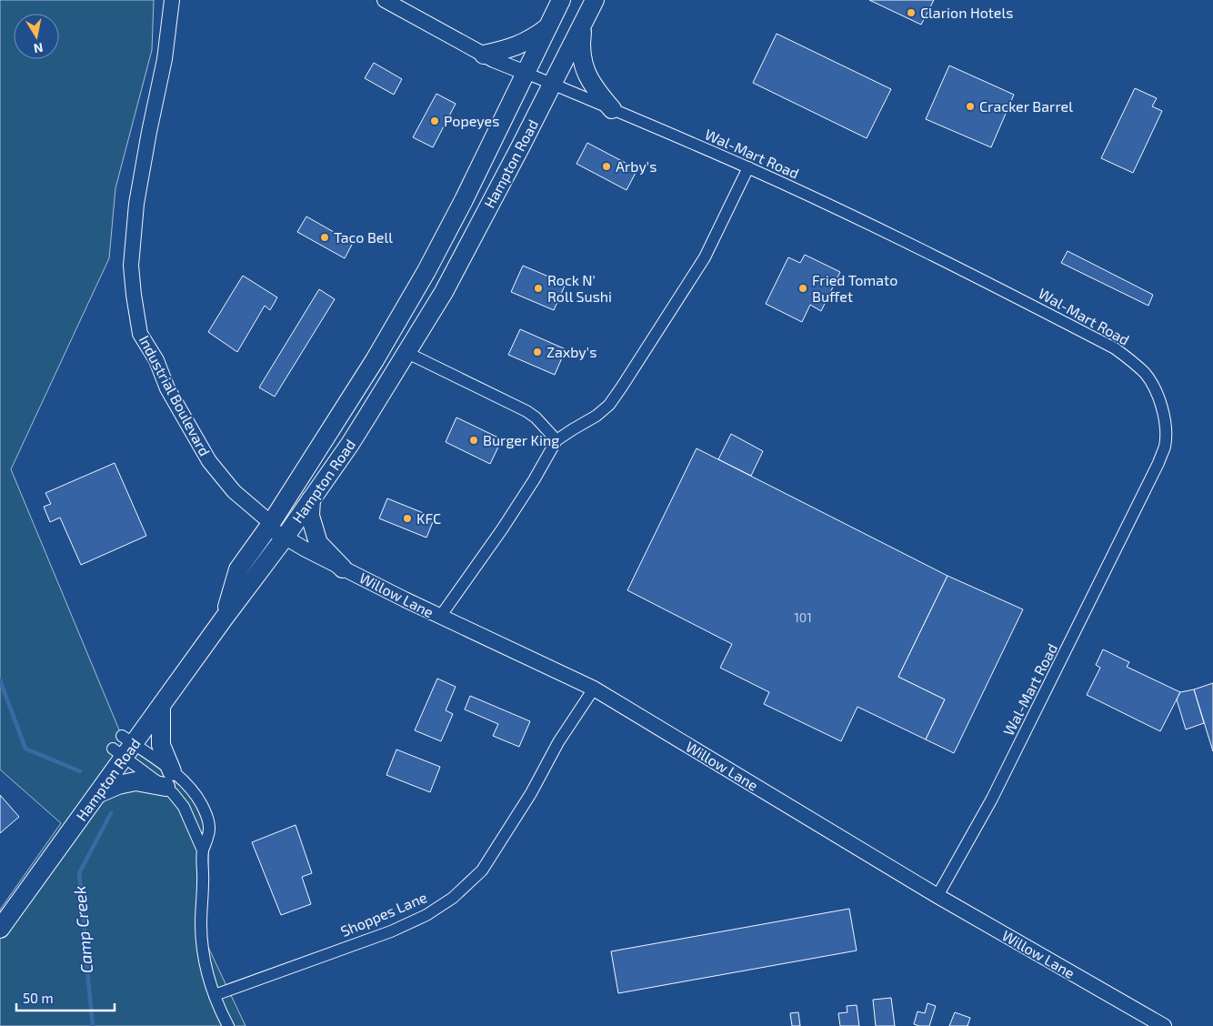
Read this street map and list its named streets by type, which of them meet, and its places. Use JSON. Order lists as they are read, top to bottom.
{
  "streets": {
    "main road": ["Hampton Road"],
    "street": [
      "Wal-Mart Road",
      "Industrial Boulevard",
      "Willow Lane",
      "Shoppes Lane"
    ]
  },
  "crossings": [
    ["Wal-Mart Road", "Hampton Road"],
    ["Wal-Mart Road", "Willow Lane"],
    ["Hampton Road", "Industrial Boulevard"],
    ["Hampton Road", "Willow Lane"],
    ["Industrial Boulevard", "Willow Lane"],
    ["Willow Lane", "Shoppes Lane"]
  ],
  "water": ["Camp Creek"],
  "places": [
    "Clarion Hotels",
    "Cracker Barrel",
    "Popeyes",
    "Arby's",
    "Taco Bell",
    "Rock N' Roll Sushi",
    "Fried Tomato Buffet",
    "Zaxby's",
    "Burger King",
    "KFC"
  ],
  "house_numbers": ["101"],
  "scale_bar": "50 m",
  "north": "bottom"
}
